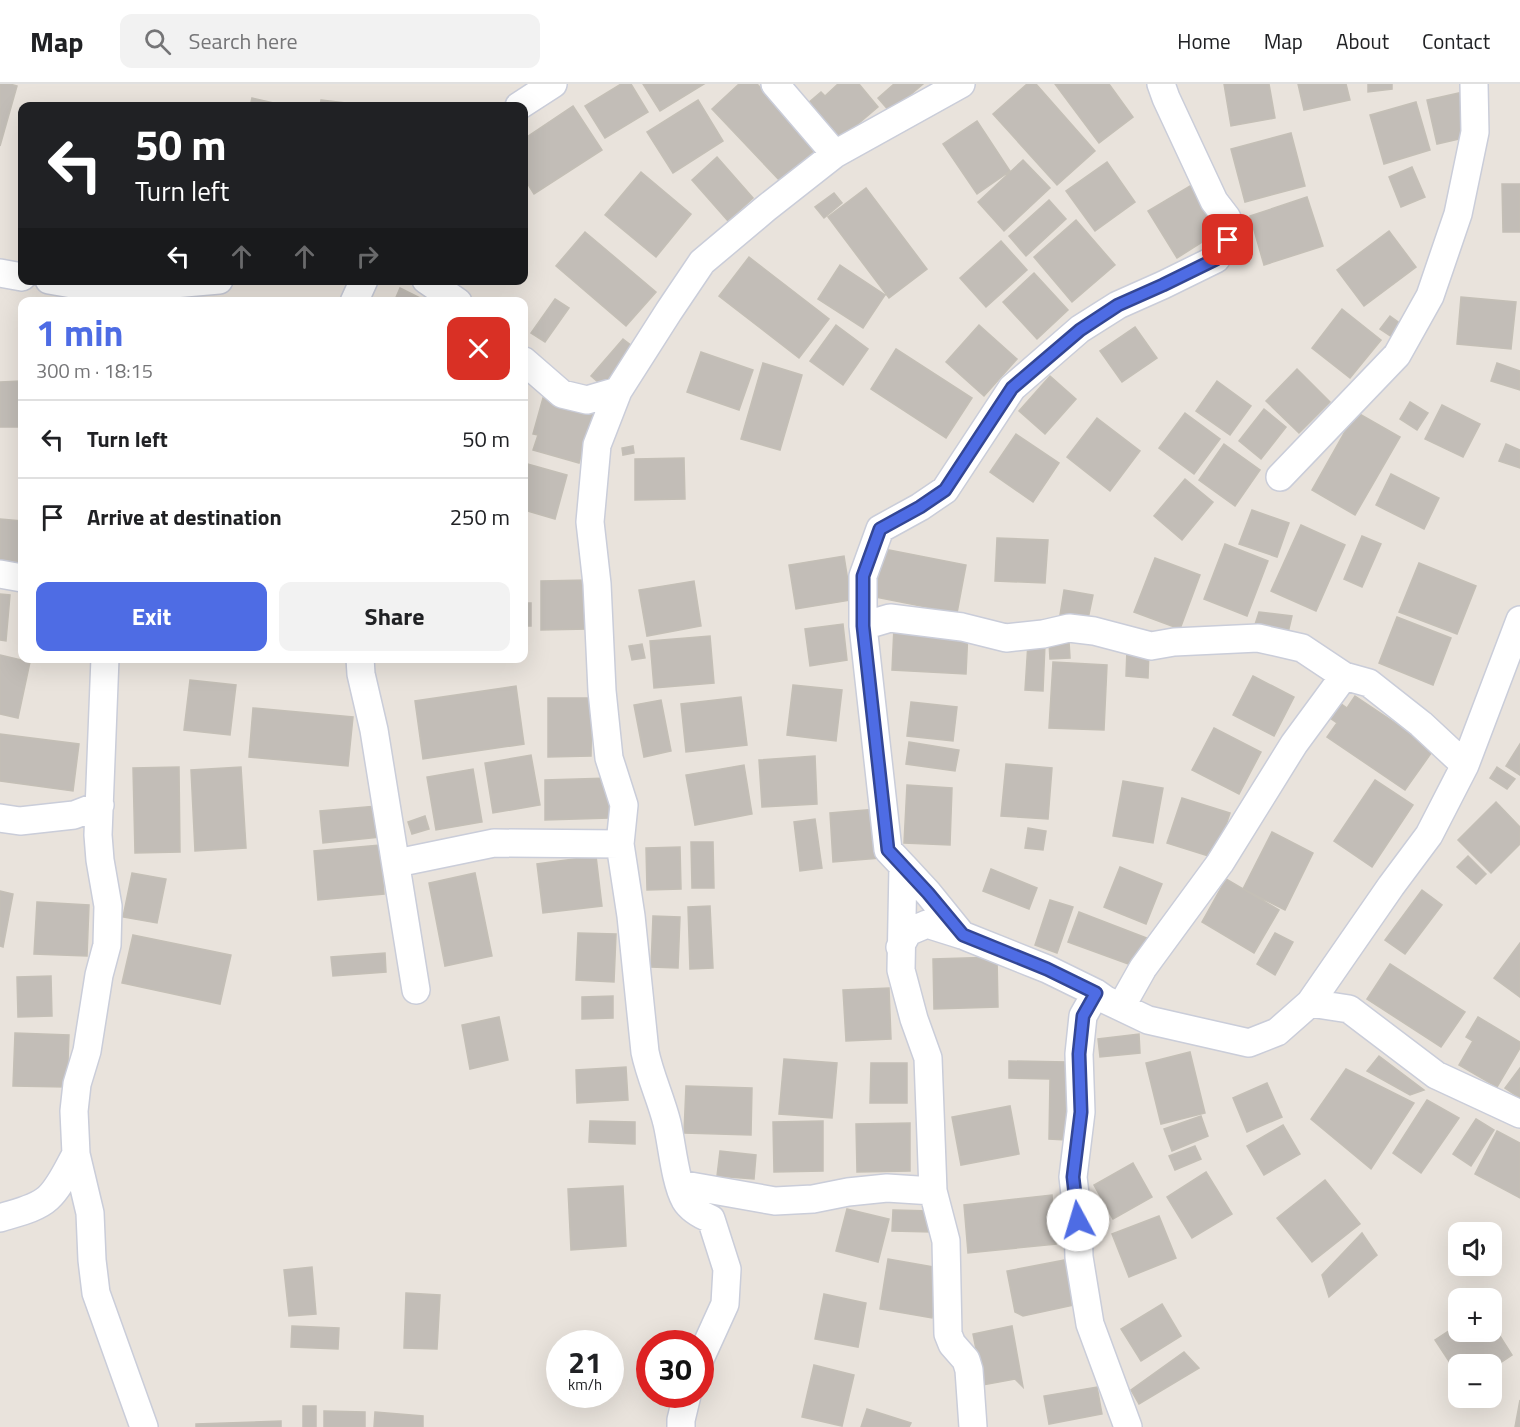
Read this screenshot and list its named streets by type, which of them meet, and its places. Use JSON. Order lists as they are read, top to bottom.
{
  "page": {
    "header": "Map",
    "search": "Search here",
    "nav": [
      "Home",
      "Map",
      "About",
      "Contact"
    ],
    "turn": ["50 m", "Turn left"],
    "heading": ["1 min", "300 m · 18:15"],
    "list": [
      {
        "name": "Turn left",
        "value": "50 m"
      },
      {
        "name": "Arrive at destination",
        "value": "250 m"
      }
    ],
    "buttons": ["Exit", "Share"],
    "map_buttons": ["+", "−"],
    "speed": "21 km/h",
    "limit": "30"
  }
}
